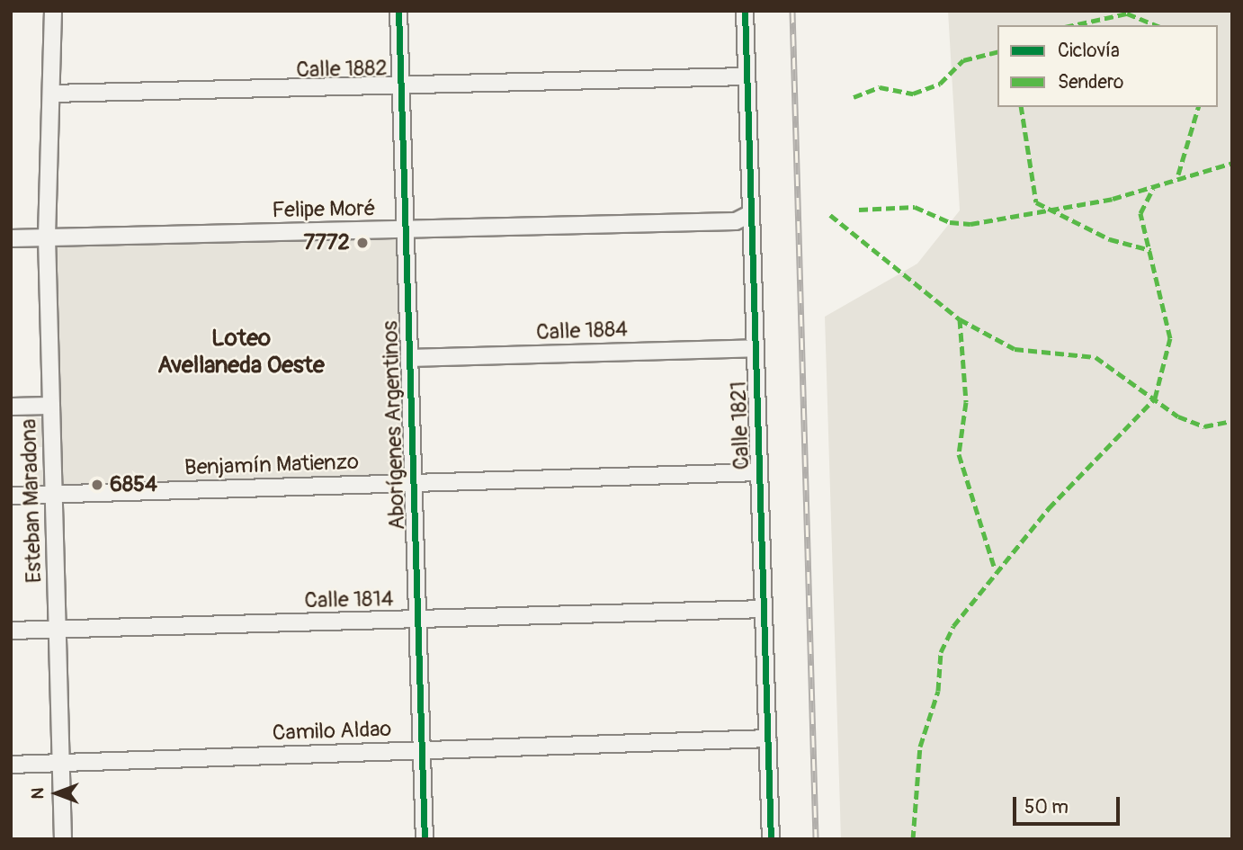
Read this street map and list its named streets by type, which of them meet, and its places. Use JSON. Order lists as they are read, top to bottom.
{
  "streets": {
    "street": [
      "Calle 1882",
      "Felipe Moré",
      "Calle 1884",
      "Aborígenes Argentinos",
      "Calle 1821",
      "Benjamín Matienzo",
      "Esteban Maradona",
      "Calle 1814",
      "Camilo Aldao"
    ]
  },
  "crossings": [
    ["Calle 1882", "Aborígenes Argentinos"],
    ["Calle 1882", "Calle 1821"],
    ["Calle 1882", "Esteban Maradona"],
    ["Felipe Moré", "Aborígenes Argentinos"],
    ["Felipe Moré", "Calle 1821"],
    ["Felipe Moré", "Esteban Maradona"],
    ["Calle 1884", "Aborígenes Argentinos"],
    ["Calle 1884", "Calle 1821"],
    ["Aborígenes Argentinos", "Benjamín Matienzo"],
    ["Aborígenes Argentinos", "Calle 1814"],
    ["Aborígenes Argentinos", "Camilo Aldao"],
    ["Calle 1821", "Benjamín Matienzo"],
    ["Calle 1821", "Calle 1814"],
    ["Calle 1821", "Camilo Aldao"],
    ["Benjamín Matienzo", "Esteban Maradona"],
    ["Esteban Maradona", "Calle 1814"],
    ["Esteban Maradona", "Camilo Aldao"]
  ],
  "districts": ["Loteo Avellaneda Oeste"],
  "places": ["7772", "6854"],
  "legend": ["Ciclovía", "Sendero"],
  "scale_bar": "50 m",
  "north": "left"
}
